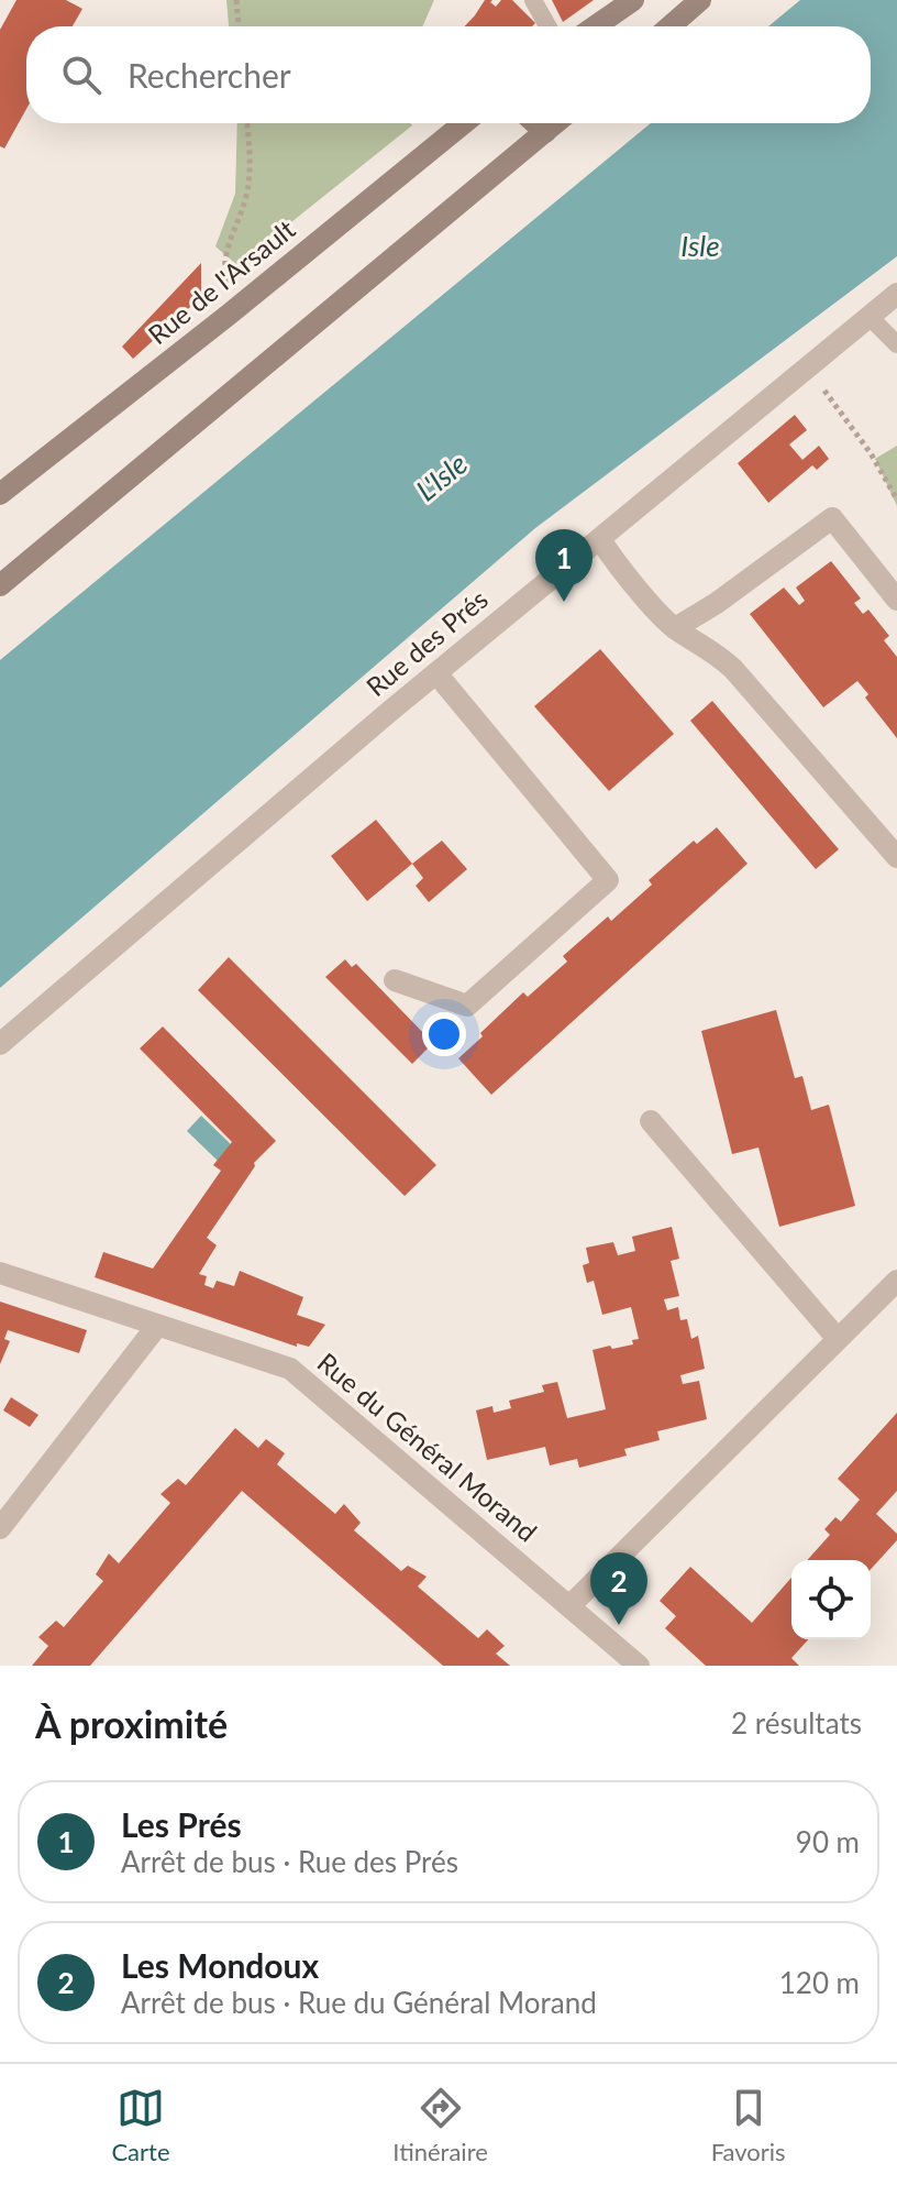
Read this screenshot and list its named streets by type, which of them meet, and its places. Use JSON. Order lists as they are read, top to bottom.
{
  "streets": {
    "main road": ["Rue de l'Arsault"],
    "street": ["Rue des Prés", "Rue du Général Morand"]
  },
  "water": ["Isle", "L'Isle"],
  "page": {
    "search": "Rechercher",
    "pins": ["1", "2"],
    "heading": ["À proximité", "2 résultats"],
    "list": [
      {
        "mark": "1",
        "name": "Les Prés",
        "note": "Arrêt de bus · Rue des Prés",
        "value": "90 m"
      },
      {
        "mark": "2",
        "name": "Les Mondoux",
        "note": "Arrêt de bus · Rue du Général Morand",
        "value": "120 m"
      }
    ],
    "nav": ["Carte", "Itinéraire", "Favoris"]
  }
}
